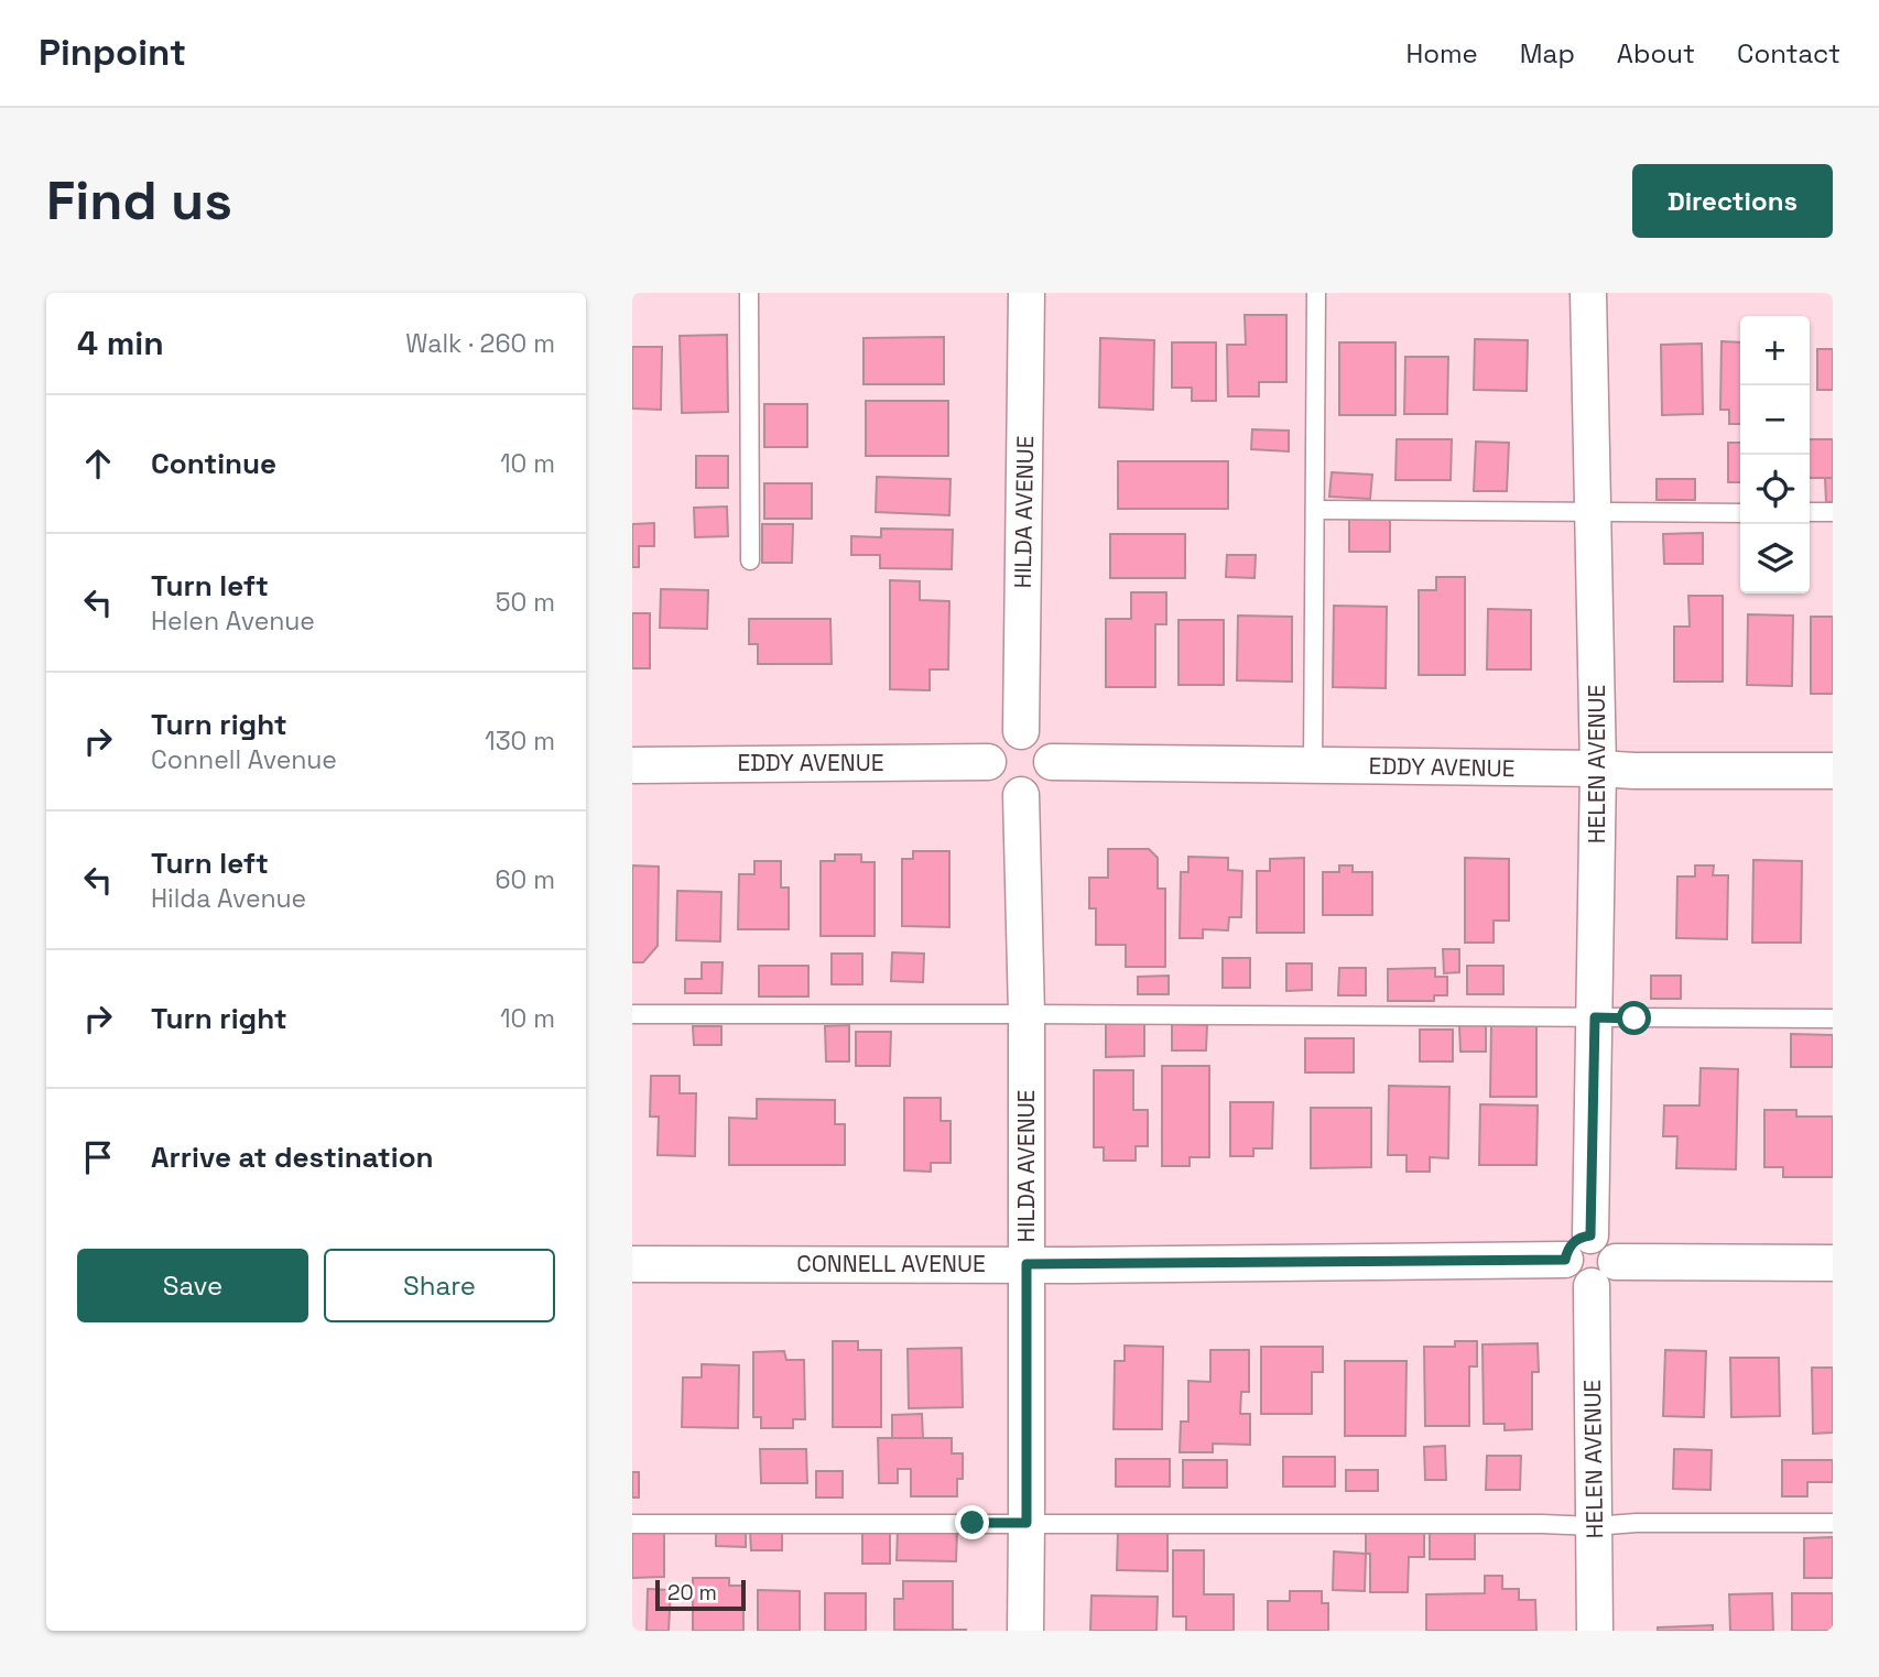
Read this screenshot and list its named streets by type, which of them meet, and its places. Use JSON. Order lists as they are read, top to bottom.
{
  "streets": {
    "street": [
      "HILDA AVENUE",
      "EDDY AVENUE",
      "HELEN AVENUE",
      "CONNELL AVENUE"
    ]
  },
  "crossings": [
    ["HILDA AVENUE", "EDDY AVENUE"],
    ["HILDA AVENUE", "CONNELL AVENUE"],
    ["EDDY AVENUE", "HELEN AVENUE"],
    ["HELEN AVENUE", "CONNELL AVENUE"]
  ],
  "scale_bar": "20 m",
  "page": {
    "header": "Pinpoint",
    "nav": [
      "Home",
      "Map",
      "About",
      "Contact"
    ],
    "buttons": [
      "Directions",
      ["Save", "Share"]
    ],
    "title": "Find us",
    "heading": ["4 min", "Walk · 260 m"],
    "map_buttons": ["+", "−"],
    "list": [
      ["Continue", "10 m"],
      ["Turn left", "Helen Avenue", "50 m"],
      ["Turn right", "Connell Avenue", "130 m"],
      ["Turn left", "Hilda Avenue", "60 m"],
      ["Turn right", "10 m"],
      "Arrive at destination"
    ],
    "scale": "20 m"
  }
}
